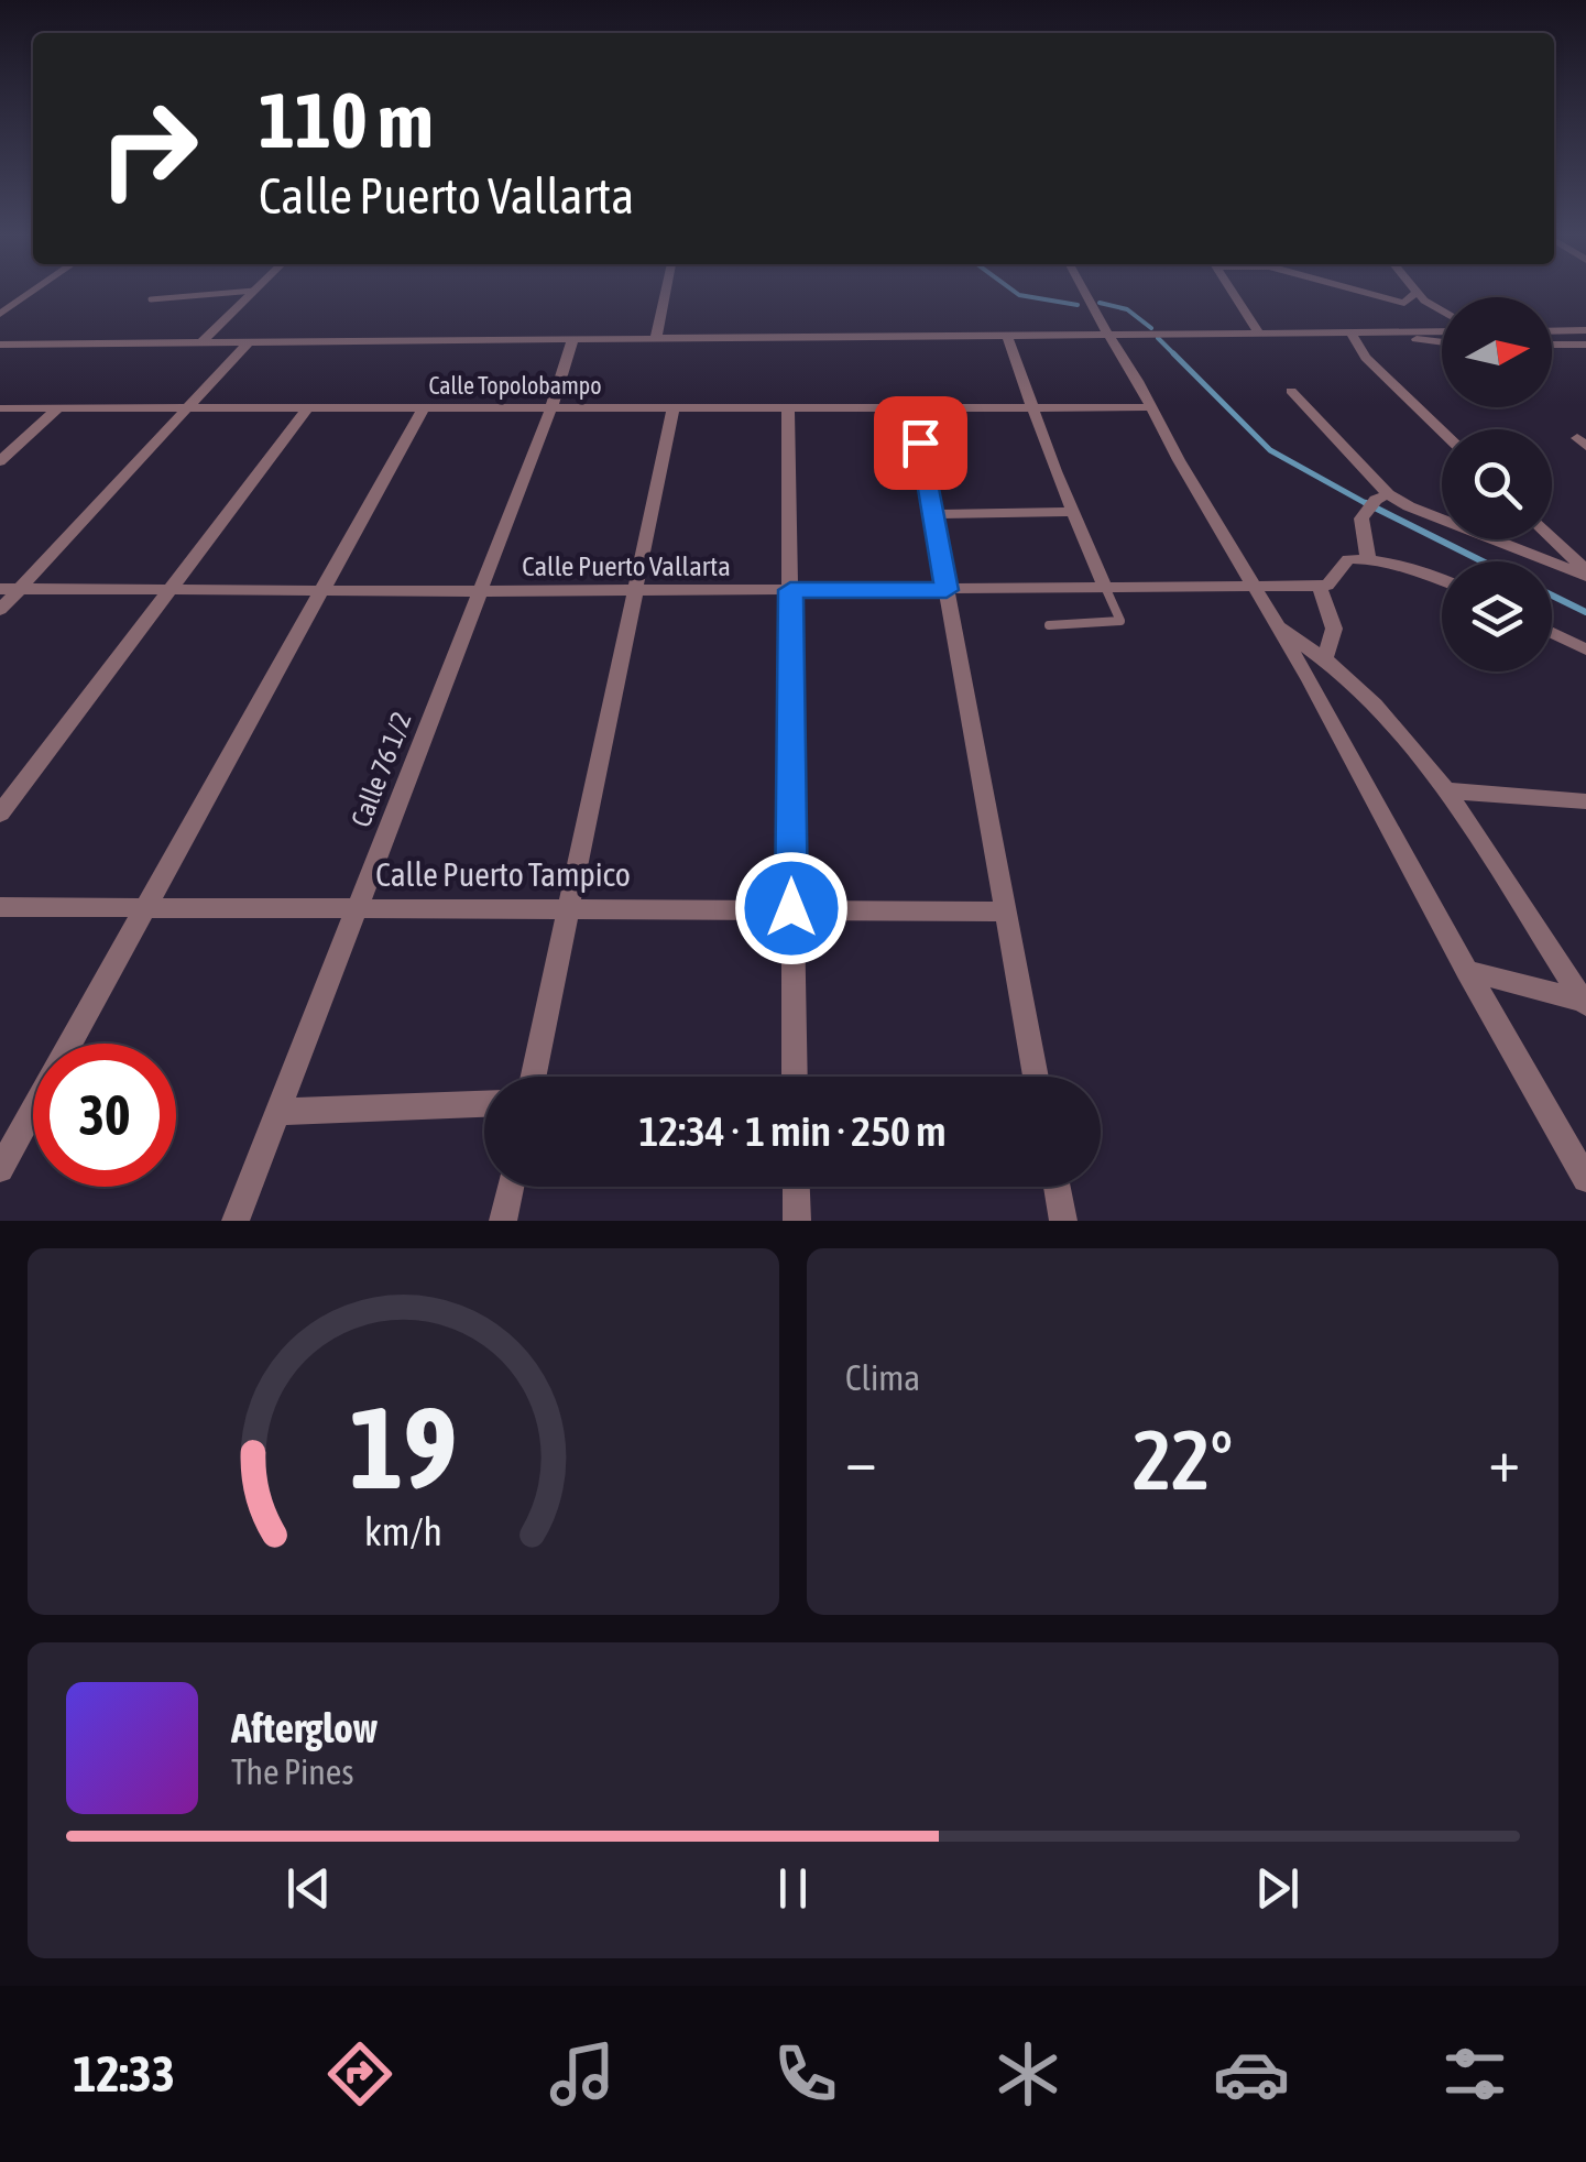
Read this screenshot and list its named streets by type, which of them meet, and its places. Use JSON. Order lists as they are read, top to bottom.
{
  "streets": {
    "street": [
      "Calle Topolobampo",
      "Calle Puerto Vallarta",
      "Calle 76 1/2",
      "Calle Puerto Tampico"
    ]
  },
  "crossings": [
    ["Calle Topolobampo", "Calle 76 1/2"],
    ["Calle Puerto Vallarta", "Calle 76 1/2"],
    ["Calle 76 1/2", "Calle Puerto Tampico"]
  ],
  "north": "right",
  "page": {
    "turn": ["110 m", "Calle Puerto Vallarta"],
    "limit": "30",
    "trip": "12:34 · 1 min · 250 m",
    "tile": "Clima",
    "heat": ["−", "22°", "+"],
    "song": ["Afterglow", "The Pines"],
    "tabs": "12:33",
    "gauge": ["19", "km/h"]
  }
}
